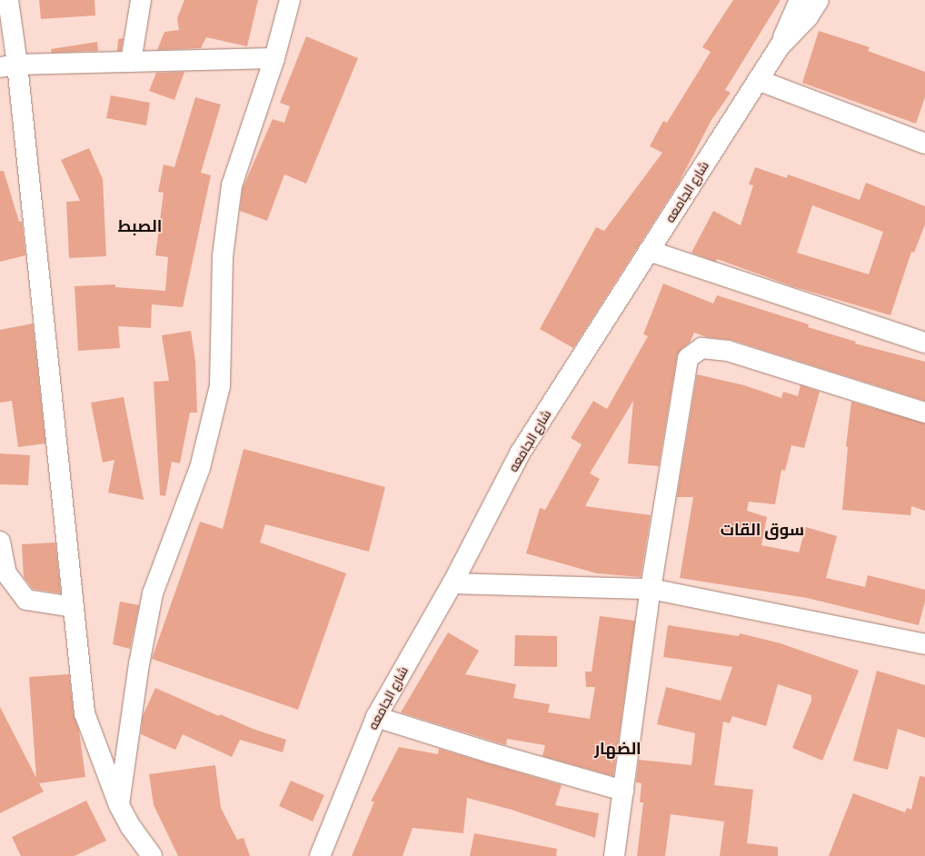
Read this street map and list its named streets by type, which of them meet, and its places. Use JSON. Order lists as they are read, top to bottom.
{
  "streets": {
    "street": ["شارع الجامعه"]
  },
  "districts": ["الصبط", "سوق القات", "الضهار"]
}
